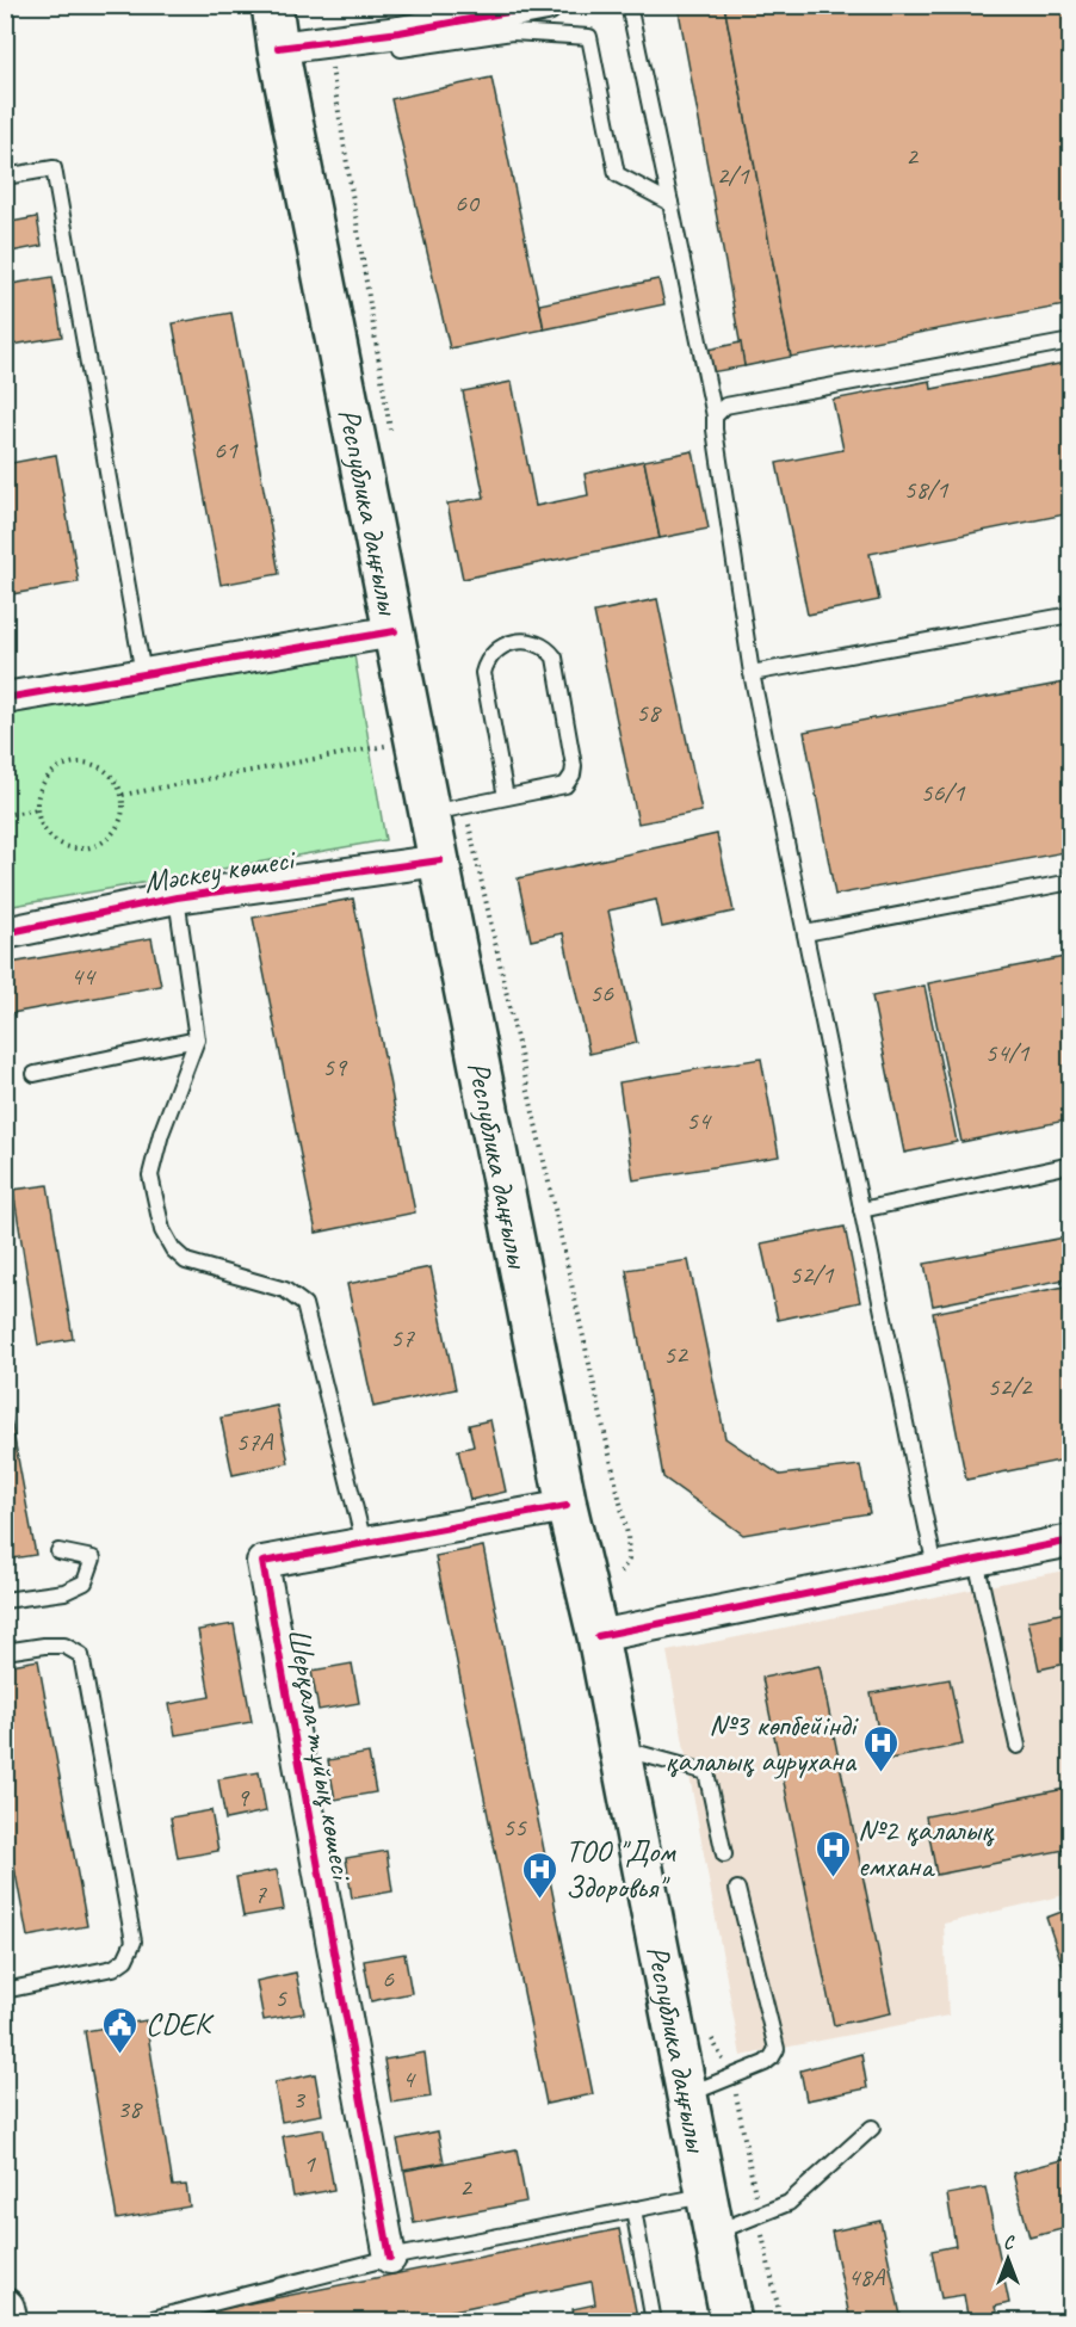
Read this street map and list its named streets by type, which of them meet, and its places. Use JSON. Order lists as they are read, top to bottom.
{
  "streets": {
    "main road": ["Республика даңғылы"],
    "street": ["Мәскеу көшесі", "Шерқала тұйық көшесі"]
  },
  "crossings": [
    ["Республика даңғылы", "Мәскеу көшесі"],
    ["Республика даңғылы", "Шерқала тұйық көшесі"]
  ],
  "places": {
    "hospital": ["№3 көпбейінді қалалық аурухана", "№2 қалалық емхана", "ТОО \"Дом Здоровья\""],
    "public building": ["CDEK"]
  },
  "house_numbers": [
    "2",
    "2/1",
    "60",
    "61",
    "58/1",
    "58",
    "56/1",
    "44",
    "56",
    "54/1",
    "59",
    "54",
    "52/1",
    "57",
    "52",
    "52/2",
    "57А",
    "9",
    "55",
    "7",
    "6",
    "5",
    "4",
    "3",
    "38",
    "1",
    "2",
    "48А"
  ],
  "north": "top"
}
